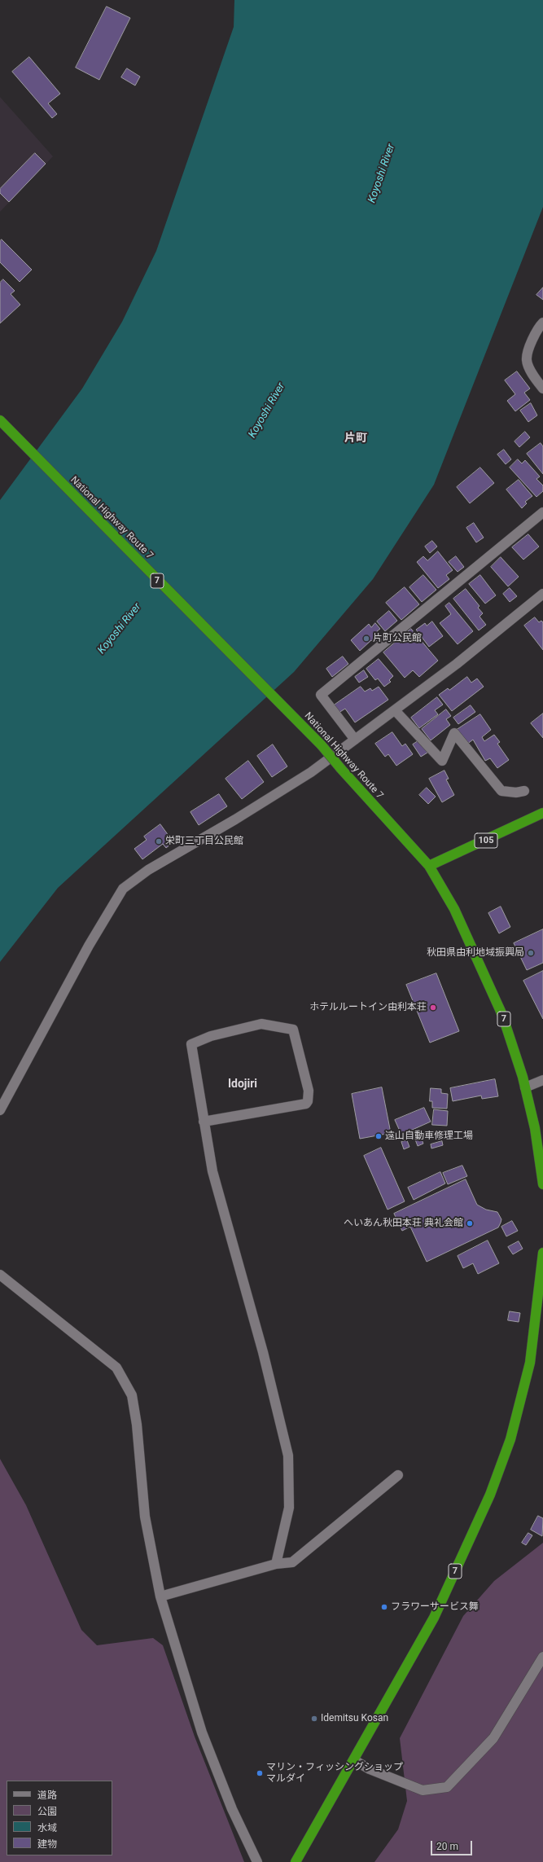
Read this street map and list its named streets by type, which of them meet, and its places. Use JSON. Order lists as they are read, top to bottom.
{
  "streets": {
    "highway": ["National Highway Route 7", "7", "105"]
  },
  "crossings": [
    ["National Highway Route 7", "105"]
  ],
  "districts": ["片町", "Idojiri"],
  "water": ["Koyoshi River"],
  "places": [
    "片町公民館",
    "栄町三丁目公民館",
    "秋田県由利地域振興局",
    "ホテルルートイン由利本荘",
    "遠山自動車修理工場",
    "へいあん秋田本荘 典礼会館",
    "フラワーサービス舞",
    "Idemitsu Kosan",
    "マリン・フィッシングショップ マルダイ"
  ],
  "legend": [
    "道路",
    "公園",
    "水域",
    "建物"
  ],
  "scale_bar": "20 m"
}
